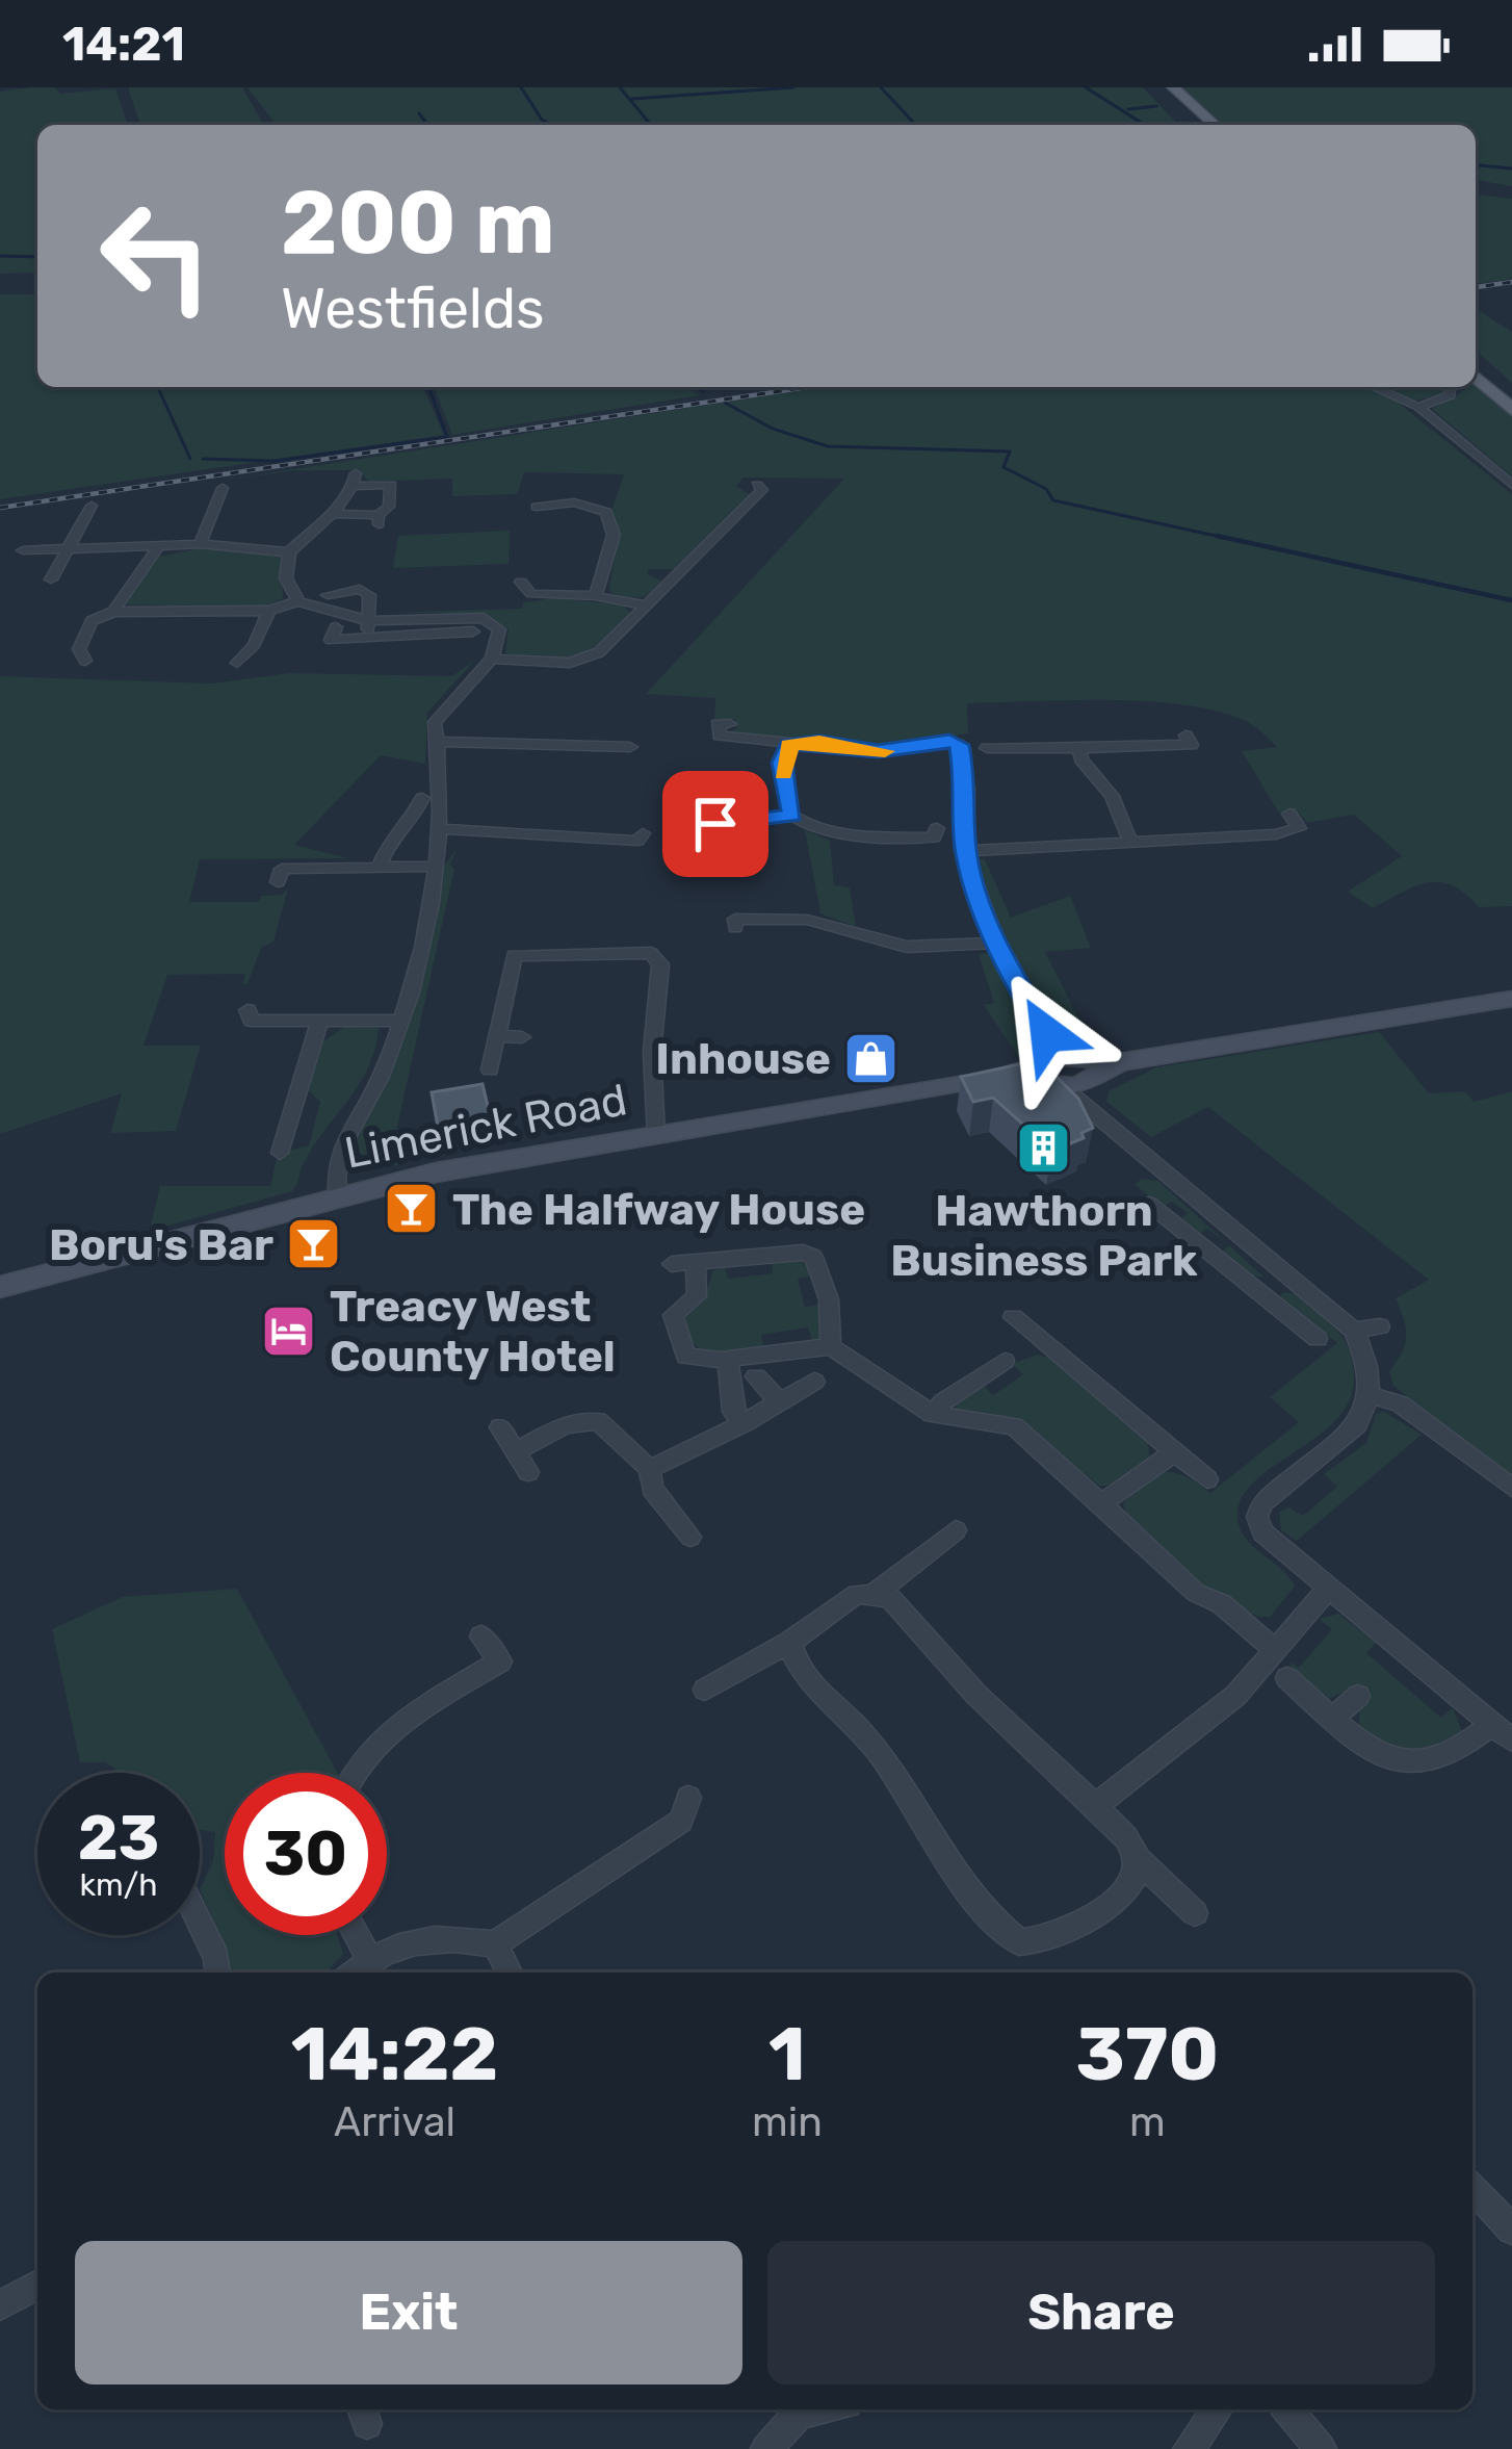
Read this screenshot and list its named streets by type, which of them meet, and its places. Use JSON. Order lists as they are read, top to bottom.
{
  "streets": {
    "main road": ["Limerick Road"]
  },
  "places": {
    "shop": ["Inhouse"],
    "building": ["Hawthorn Business Park"],
    "bar": ["The Halfway House", "Boru's Bar"],
    "hotel": ["Treacy West County Hotel"]
  },
  "page": {
    "status": "14:21",
    "turn": ["200 m", "Westfields"],
    "speed": "23 km/h",
    "limit": "30",
    "eta": [
      "14:22",
      "Arrival",
      "1",
      "min",
      "370",
      "m"
    ],
    "buttons": ["Exit", "Share"]
  }
}
